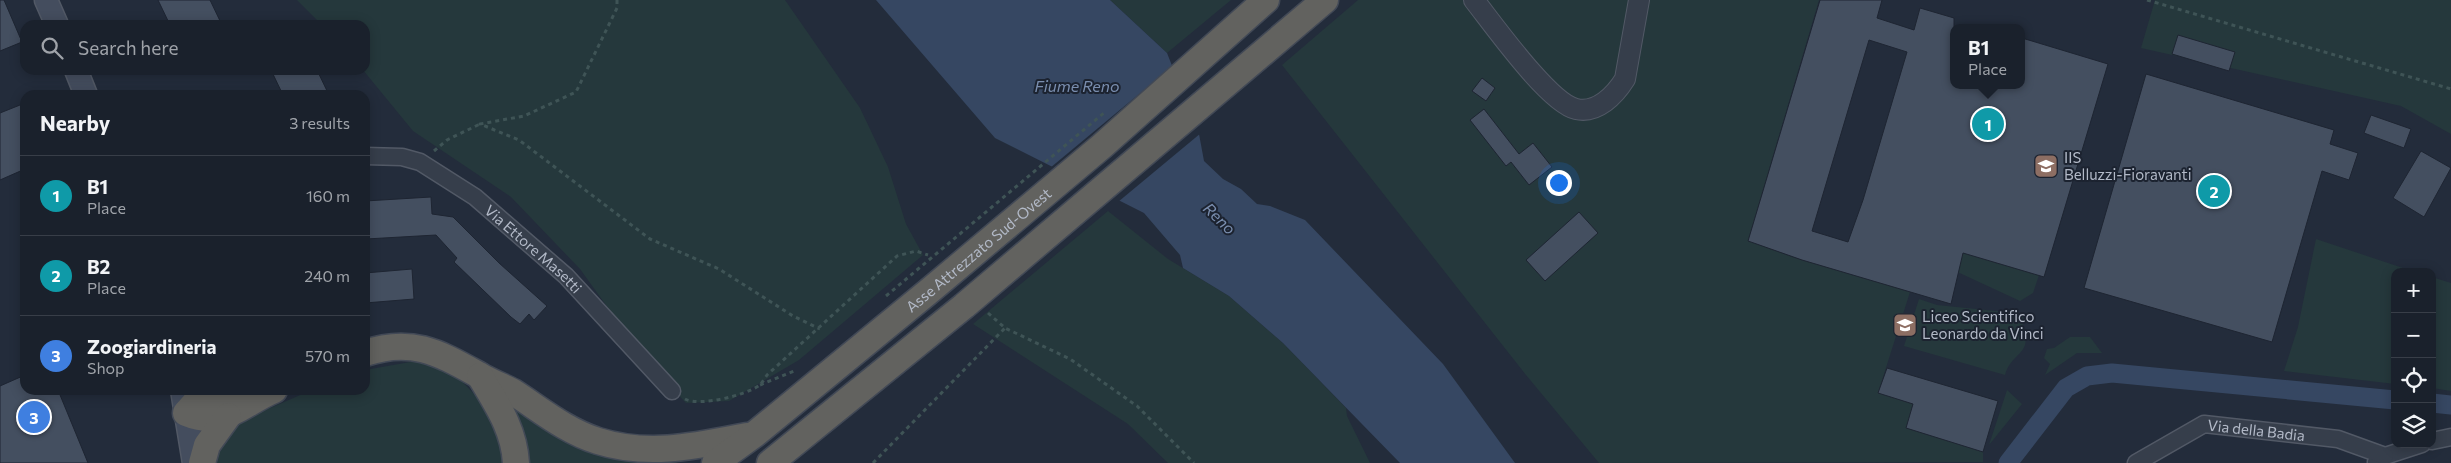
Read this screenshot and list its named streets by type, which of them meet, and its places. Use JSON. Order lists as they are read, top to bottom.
{
  "streets": {
    "highway": ["Asse Attrezzato Sud-Ovest"],
    "street": ["Via Ettore Masetti", "Via della Badia"]
  },
  "water": ["Fiume Reno", "Reno"],
  "places": {
    "school or university": ["IIS Belluzzi-Fioravanti", "Liceo Scientifico Leonardo da Vinci"]
  },
  "page": {
    "search": "Search here",
    "popup": ["B1", "Place"],
    "heading": ["Nearby", "3 results"],
    "pins": ["1", "2", "3"],
    "list": [
      {
        "mark": "1",
        "name": "B1",
        "note": "Place",
        "value": "160 m"
      },
      {
        "mark": "2",
        "name": "B2",
        "note": "Place",
        "value": "240 m"
      },
      {
        "mark": "3",
        "name": "Zoogiardineria",
        "note": "Shop",
        "value": "570 m"
      }
    ],
    "map_buttons": ["+", "−"]
  }
}
